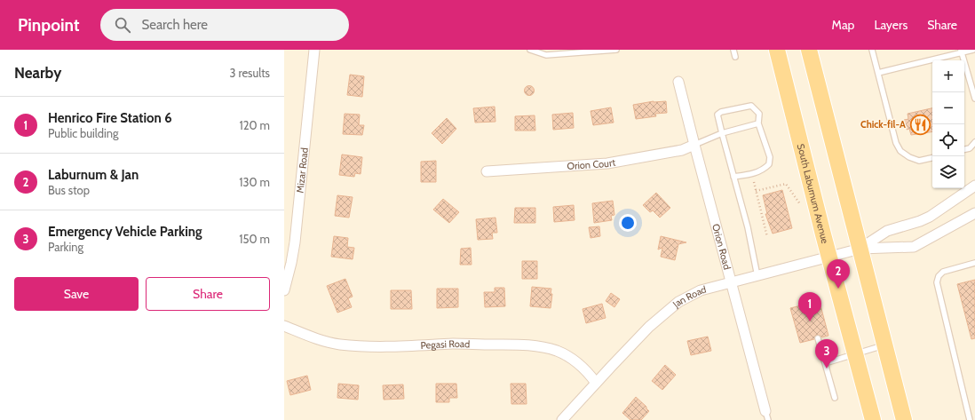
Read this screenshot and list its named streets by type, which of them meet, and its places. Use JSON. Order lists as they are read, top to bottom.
{
  "streets": {
    "main road": ["South Laburnum Avenue"],
    "street": [
      "Orion Court",
      "Mizar Road",
      "Orion Road",
      "Jan Road",
      "Pegasi Road"
    ]
  },
  "crossings": [
    ["Orion Court", "Orion Road"],
    ["South Laburnum Avenue", "Jan Road"],
    ["Orion Road", "Jan Road"],
    ["Jan Road", "Pegasi Road"]
  ],
  "places": {
    "restaurant": ["Chick-fil-A"]
  },
  "page": {
    "header": "Pinpoint",
    "search": "Search here",
    "nav": ["Map", "Layers", "Share"],
    "heading": ["Nearby", "3 results"],
    "map_buttons": ["+", "−"],
    "list": [
      {
        "mark": "1",
        "name": "Henrico Fire Station 6",
        "note": "Public building",
        "value": "120 m"
      },
      {
        "mark": "2",
        "name": "Laburnum & Jan",
        "note": "Bus stop",
        "value": "130 m"
      },
      {
        "mark": "3",
        "name": "Emergency Vehicle Parking",
        "note": "Parking",
        "value": "150 m"
      }
    ],
    "pins": ["2", "1", "3"],
    "buttons": ["Save", "Share"]
  }
}
